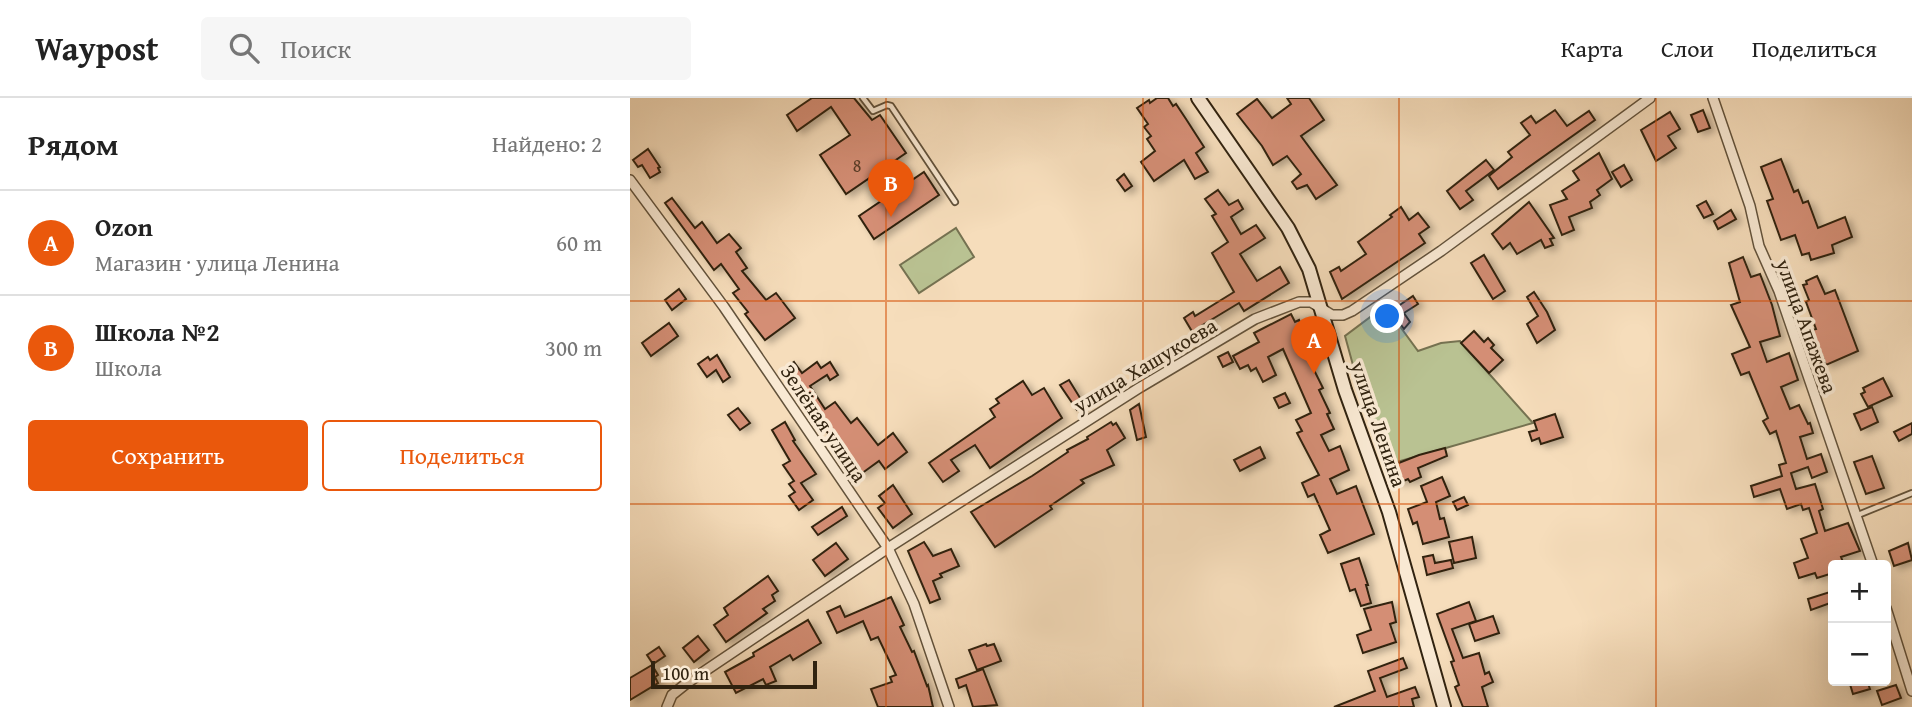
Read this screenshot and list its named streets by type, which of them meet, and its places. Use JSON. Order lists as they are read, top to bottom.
{
  "streets": {
    "street": [
      "улица Апажева",
      "улица Хашукоева",
      "Зелёная улица",
      "улица Ленина"
    ]
  },
  "crossings": [
    ["улица Хашукоева", "Зелёная улица"],
    ["улица Хашукоева", "улица Ленина"]
  ],
  "house_numbers": ["8"],
  "scale_bar": "100 m",
  "page": {
    "header": "Waypost",
    "search": "Поиск",
    "nav": ["Карта", "Слои", "Поделиться"],
    "heading": ["Рядом", "Найдено: 2"],
    "pins": ["B", "A"],
    "list": [
      {
        "mark": "A",
        "name": "Ozon",
        "note": "Магазин · улица Ленина",
        "value": "60 m"
      },
      {
        "mark": "B",
        "name": "Школа №2",
        "note": "Школа",
        "value": "300 m"
      }
    ],
    "buttons": ["Сохранить", "Поделиться"],
    "map_buttons": ["+", "−"],
    "scale": "100 m"
  }
}
